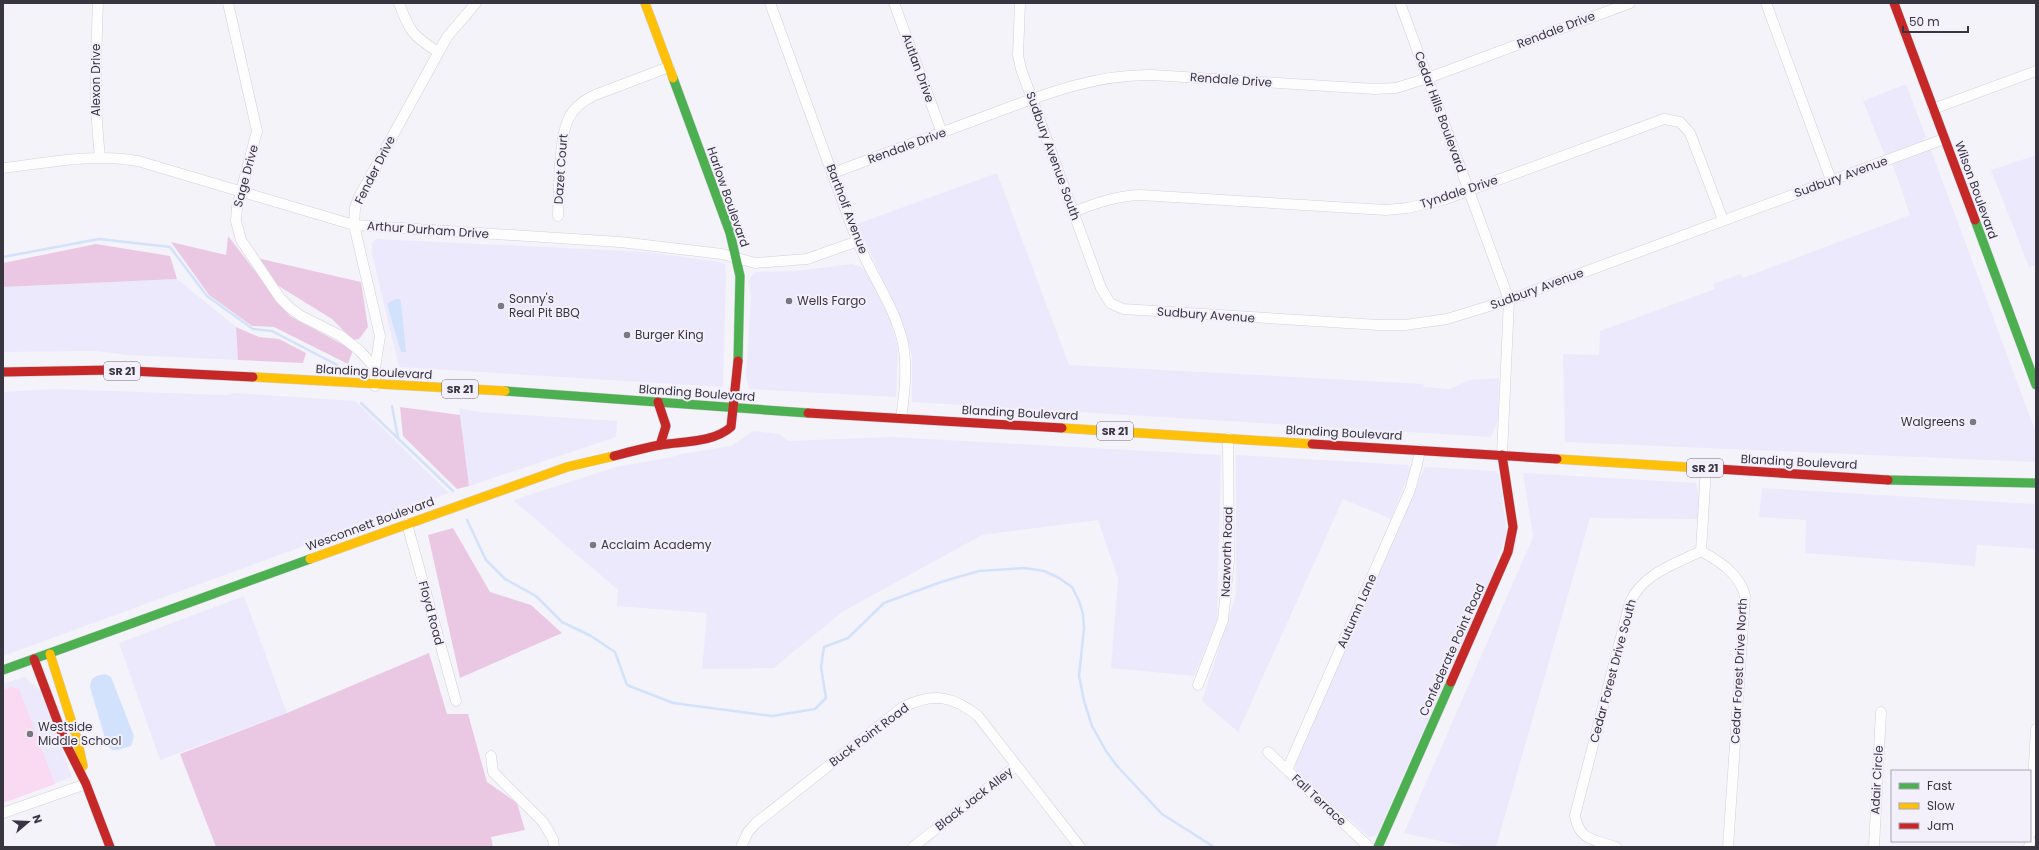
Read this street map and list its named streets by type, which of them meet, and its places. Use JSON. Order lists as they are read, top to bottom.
{
  "streets": {
    "main road": [
      "Wilson Boulevard",
      "Harlow Boulevard",
      "SR 21",
      "Blanding Boulevard",
      "Wesconnett Boulevard",
      "Confederate Point Road"
    ],
    "street": [
      "Rendale Drive",
      "Autlan Drive",
      "Alexon Drive",
      "Cedar Hills Boulevard",
      "Sudbury Avenue South",
      "Dazet Court",
      "Fender Drive",
      "Sage Drive",
      "Sudbury Avenue",
      "Tyndale Drive",
      "Bartholf Avenue",
      "Arthur Durham Drive",
      "Nazworth Road",
      "Autumn Lane",
      "Floyd Road",
      "Cedar Forest Drive South",
      "Cedar Forest Drive North",
      "Buck Point Road",
      "Adair Circle",
      "Black Jack Alley",
      "Fall Terrace"
    ]
  },
  "crossings": [
    ["Rendale Drive", "Autlan Drive"],
    ["Rendale Drive", "Cedar Hills Boulevard"],
    ["Rendale Drive", "Sudbury Avenue South"],
    ["Rendale Drive", "Bartholf Avenue"],
    ["Alexon Drive", "Arthur Durham Drive"],
    ["Cedar Hills Boulevard", "Sudbury Avenue"],
    ["Cedar Hills Boulevard", "Tyndale Drive"],
    ["Cedar Hills Boulevard", "Blanding Boulevard"],
    ["Cedar Hills Boulevard", "Confederate Point Road"],
    ["Sudbury Avenue South", "Sudbury Avenue"],
    ["Sudbury Avenue South", "Tyndale Drive"],
    ["Dazet Court", "Harlow Boulevard"],
    ["Fender Drive", "Sage Drive"],
    ["Fender Drive", "Arthur Durham Drive"],
    ["Sage Drive", "Arthur Durham Drive"],
    ["Sudbury Avenue", "Wilson Boulevard"],
    ["Sudbury Avenue", "Tyndale Drive"],
    ["Harlow Boulevard", "Arthur Durham Drive"],
    ["Harlow Boulevard", "Blanding Boulevard"],
    ["Harlow Boulevard", "Wesconnett Boulevard"],
    ["Bartholf Avenue", "Arthur Durham Drive"],
    ["Bartholf Avenue", "Blanding Boulevard"],
    ["Blanding Boulevard", "Wesconnett Boulevard"],
    ["Blanding Boulevard", "Nazworth Road"],
    ["Blanding Boulevard", "Autumn Lane"],
    ["Blanding Boulevard", "Confederate Point Road"],
    ["Wesconnett Boulevard", "Floyd Road"],
    ["Autumn Lane", "Fall Terrace"],
    ["Cedar Forest Drive South", "Cedar Forest Drive North"],
    ["Buck Point Road", "Black Jack Alley"]
  ],
  "places": [
    "Wells Fargo",
    "Sonny's Real Pit BBQ",
    "Burger King",
    "Walgreens",
    "Acclaim Academy",
    "Westside Middle School"
  ],
  "legend": ["Fast", "Slow", "Jam"],
  "scale_bar": "50 m",
  "north": "right"
}
